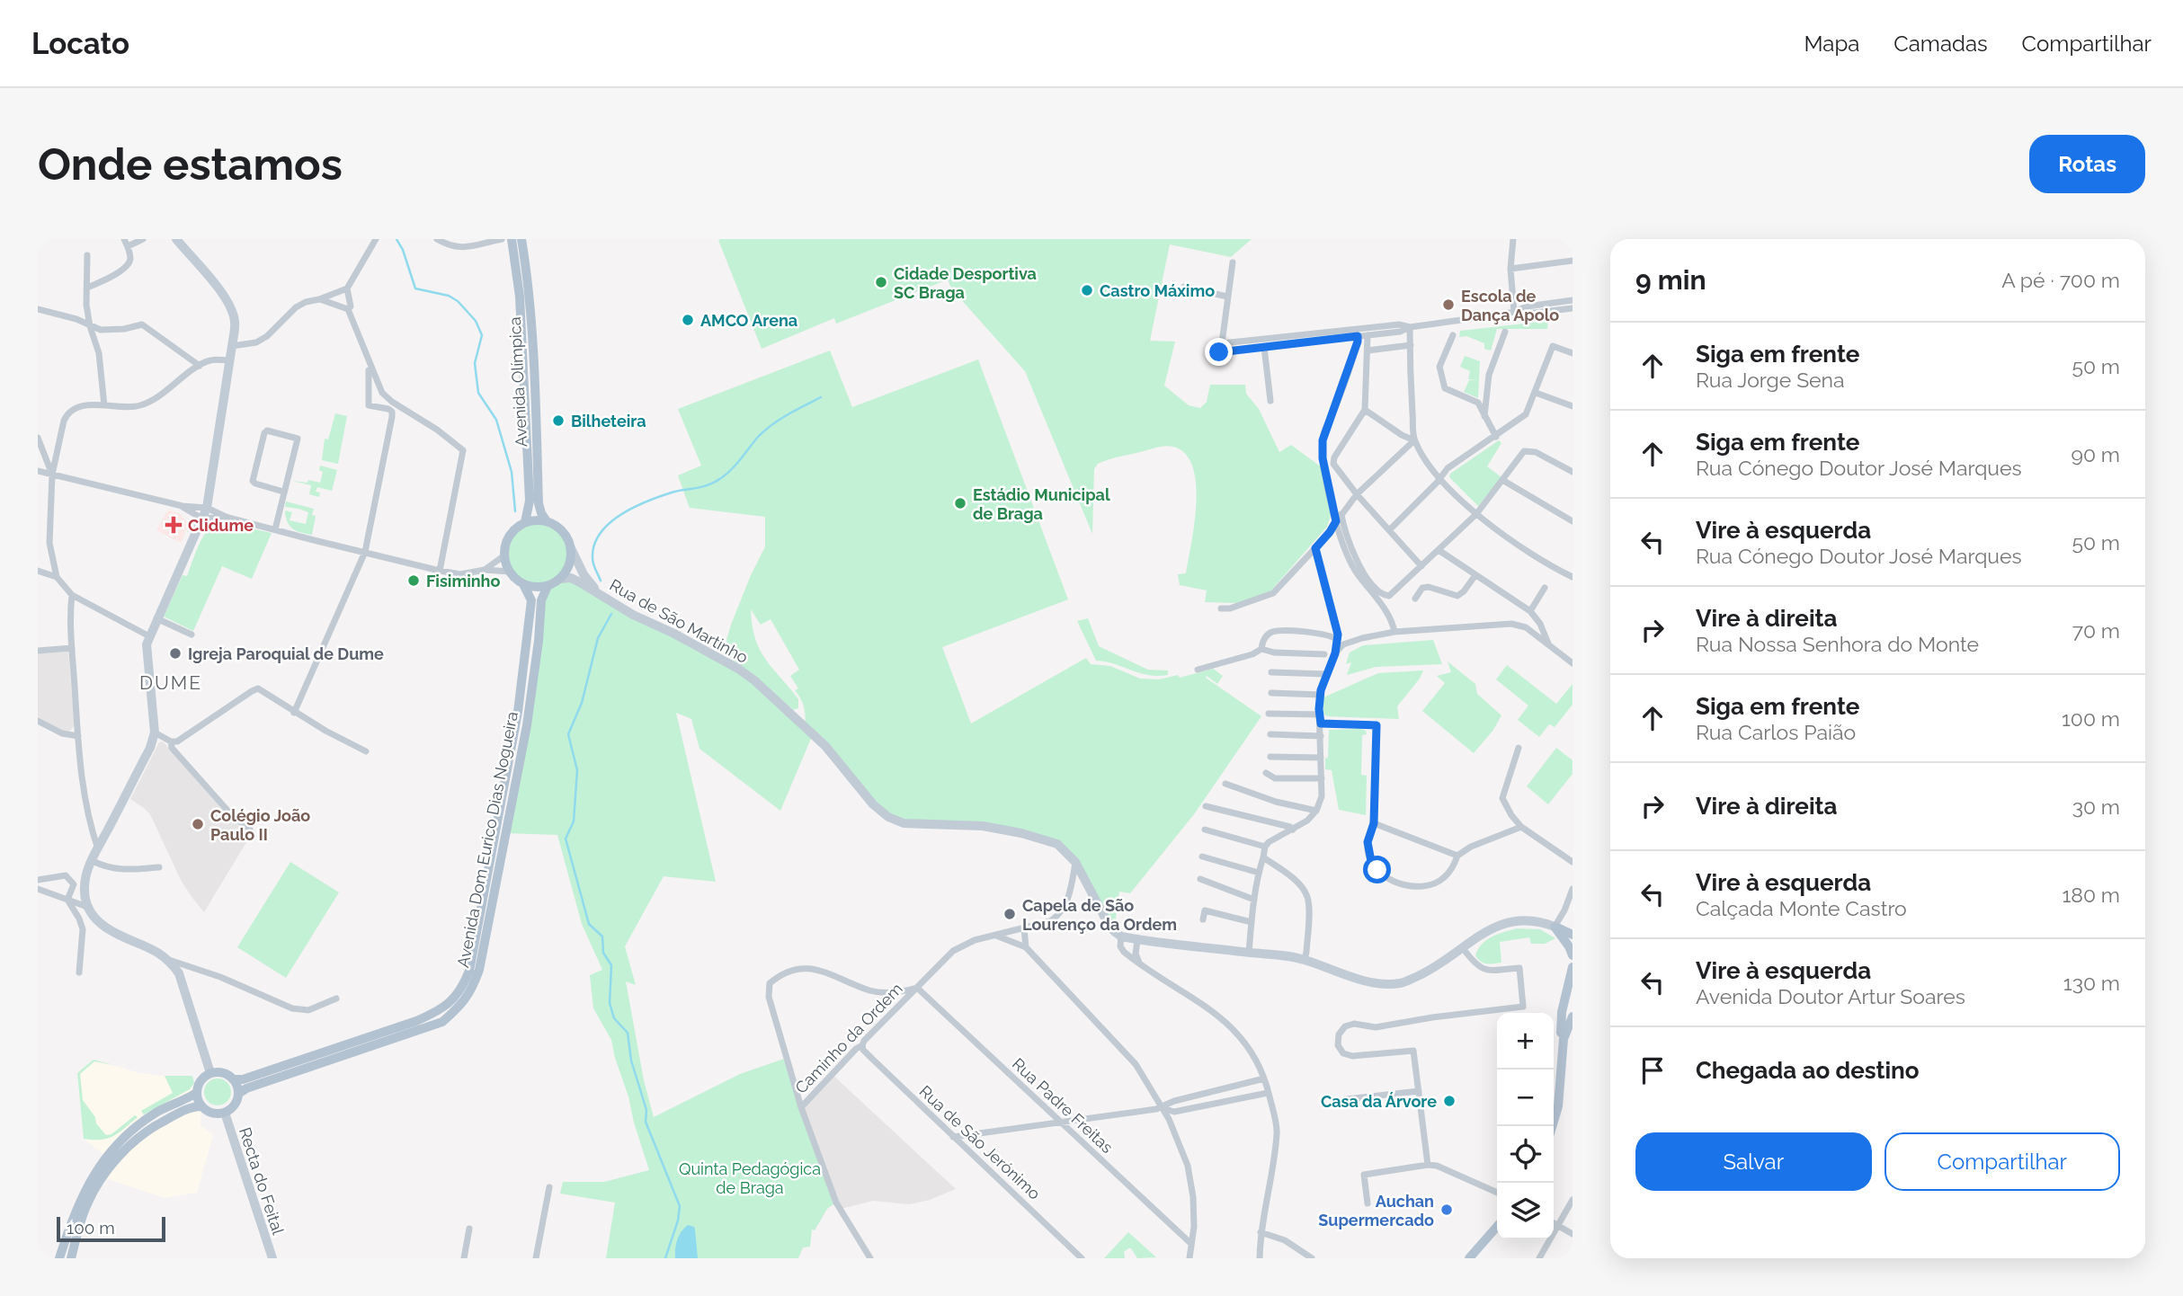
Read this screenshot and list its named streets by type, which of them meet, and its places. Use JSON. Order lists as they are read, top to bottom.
{
  "streets": {
    "main road": ["Avenida Olímpica", "Avenida Dom Eurico Dias Nogueira"],
    "street": [
      "Rua de São Martinho",
      "Caminho da Ordem",
      "Rua Padre Freitas",
      "Rua de São Jerónimo",
      "Recta do Feital"
    ]
  },
  "crossings": [
    ["Avenida Olímpica", "Rua de São Martinho"],
    ["Avenida Olímpica", "Avenida Dom Eurico Dias Nogueira"],
    ["Rua de São Martinho", "Avenida Dom Eurico Dias Nogueira"],
    ["Rua de São Martinho", "Caminho da Ordem"],
    ["Avenida Dom Eurico Dias Nogueira", "Recta do Feital"],
    ["Caminho da Ordem", "Rua Padre Freitas"],
    ["Caminho da Ordem", "Rua de São Jerónimo"]
  ],
  "districts": ["DUME"],
  "parks": ["Quinta Pedagógica de Braga"],
  "places": {
    "other": [
      "Cidade Desportiva SC Braga",
      "Castro Máximo",
      "Escola de Dança Apolo",
      "AMCO Arena",
      "Bilheteira",
      "Estádio Municipal de Braga",
      "Fisiminho",
      "Igreja Paroquial de Dume",
      "Colégio João Paulo II",
      "Capela de São Lourenço da Ordem",
      "Casa da Árvore",
      "Auchan Supermercado"
    ],
    "health": ["Clidume"]
  },
  "scale_bar": "100 m",
  "page": {
    "header": "Locato",
    "nav": ["Mapa", "Camadas", "Compartilhar"],
    "buttons": [
      "Rotas",
      ["Salvar", "Compartilhar"]
    ],
    "title": "Onde estamos",
    "heading": ["9 min", "A pé · 700 m"],
    "list": [
      ["Siga em frente", "Rua Jorge Sena", "50 m"],
      ["Siga em frente", "Rua Cónego Doutor José Marques", "90 m"],
      ["Vire à esquerda", "Rua Cónego Doutor José Marques", "50 m"],
      ["Vire à direita", "Rua Nossa Senhora do Monte", "70 m"],
      ["Siga em frente", "Rua Carlos Paião", "100 m"],
      ["Vire à direita", "30 m"],
      ["Vire à esquerda", "Calçada Monte Castro", "180 m"],
      ["Vire à esquerda", "Avenida Doutor Artur Soares", "130 m"],
      "Chegada ao destino"
    ],
    "map_buttons": ["+", "−"],
    "scale": "100 m"
  }
}
